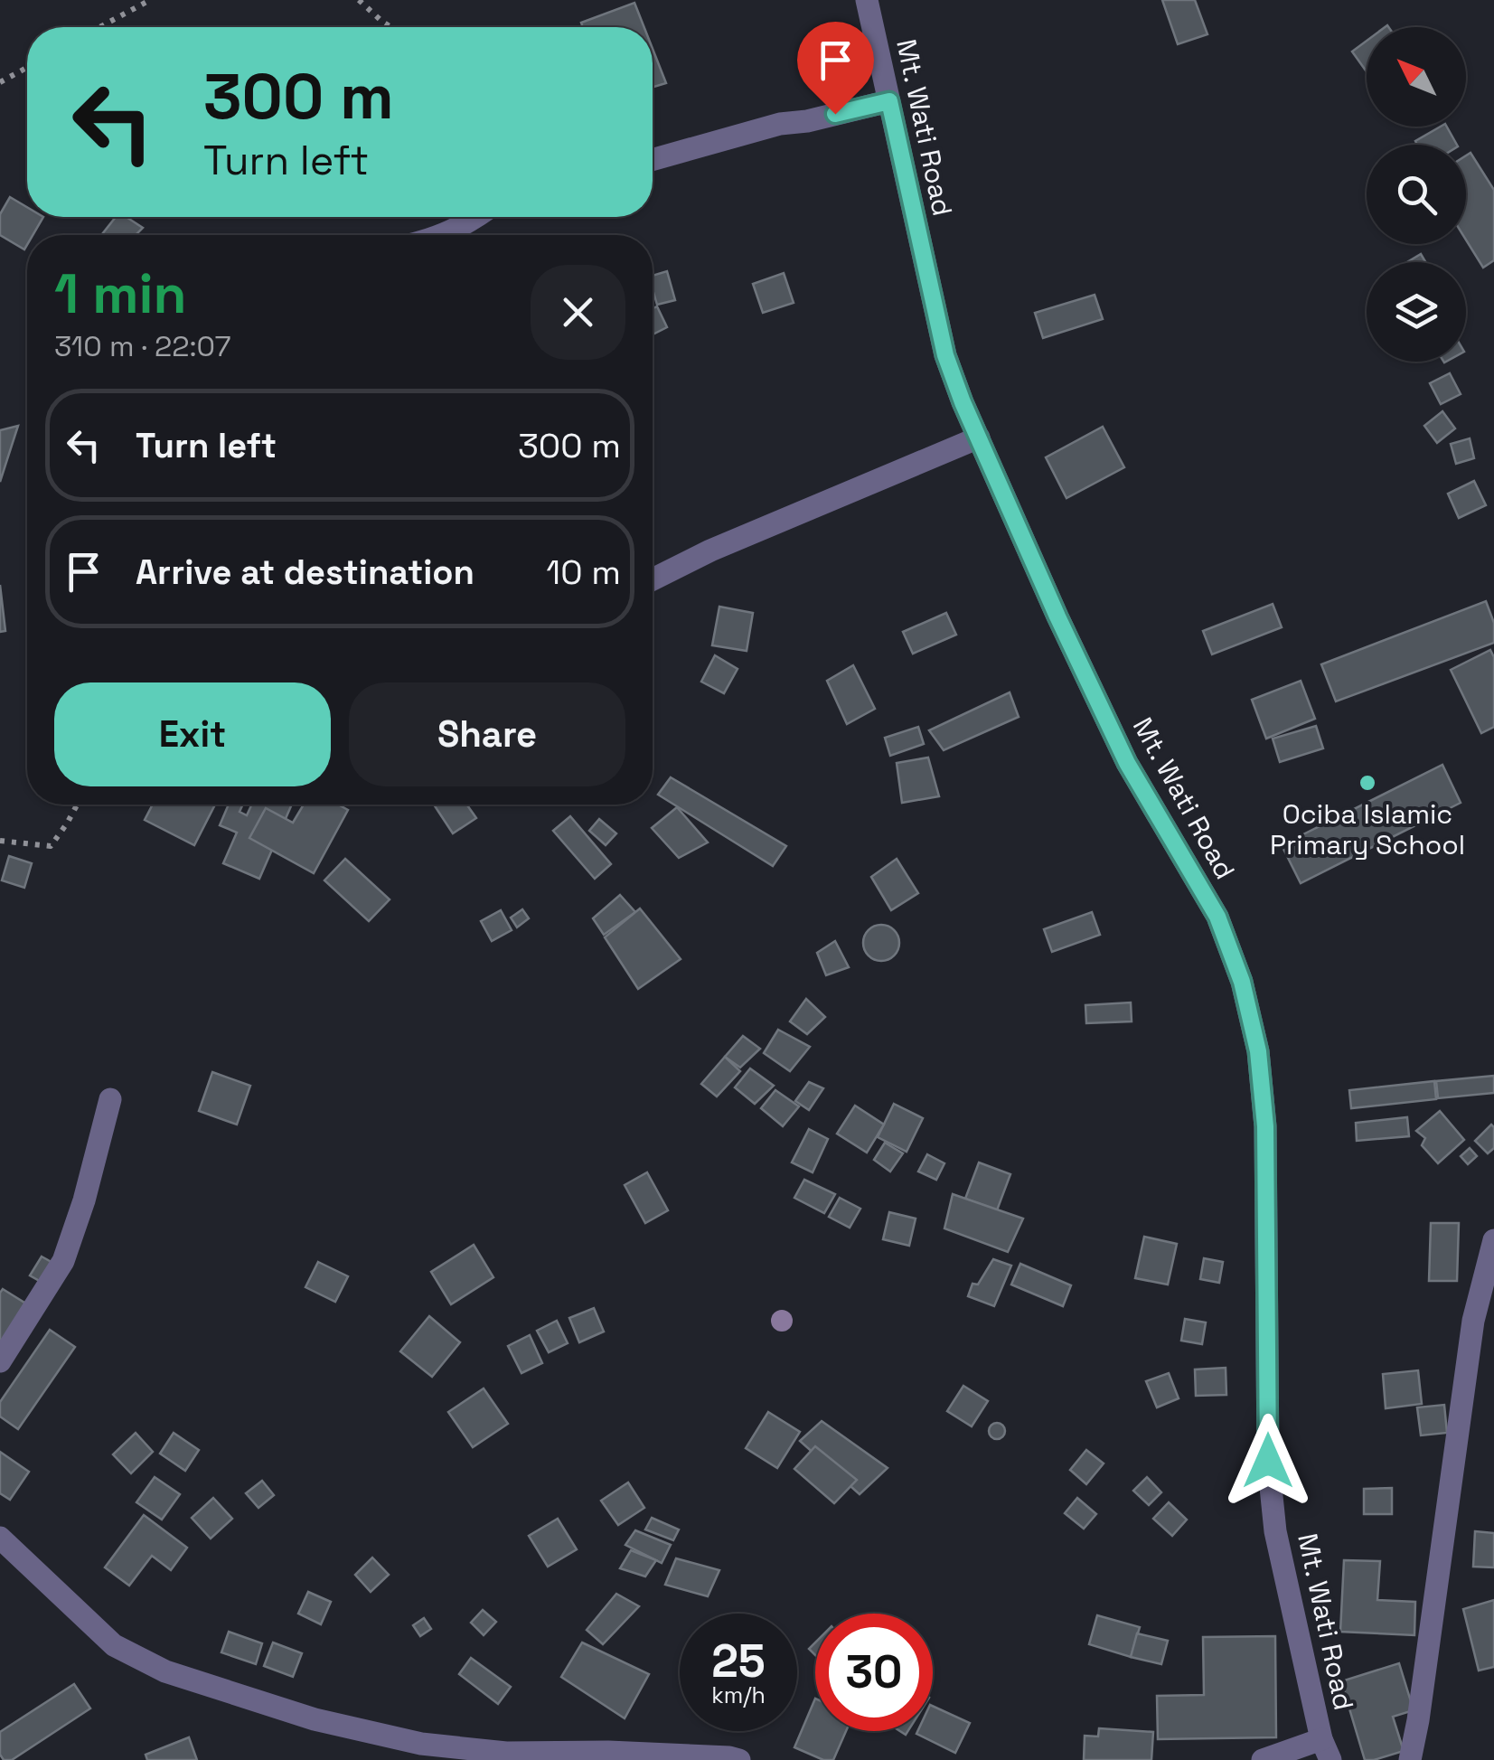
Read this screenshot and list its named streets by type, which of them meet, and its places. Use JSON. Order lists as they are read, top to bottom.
{
  "streets": {
    "street": ["Mt. Wati Road"]
  },
  "places": ["Ociba Islamic Primary School"],
  "north": "top left",
  "page": {
    "turn": ["300 m", "Turn left"],
    "heading": ["1 min", "310 m · 22:07"],
    "list": [
      {
        "name": "Turn left",
        "value": "300 m"
      },
      {
        "name": "Arrive at destination",
        "value": "10 m"
      }
    ],
    "buttons": ["Exit", "Share"],
    "speed": "25 km/h",
    "limit": "30"
  }
}
